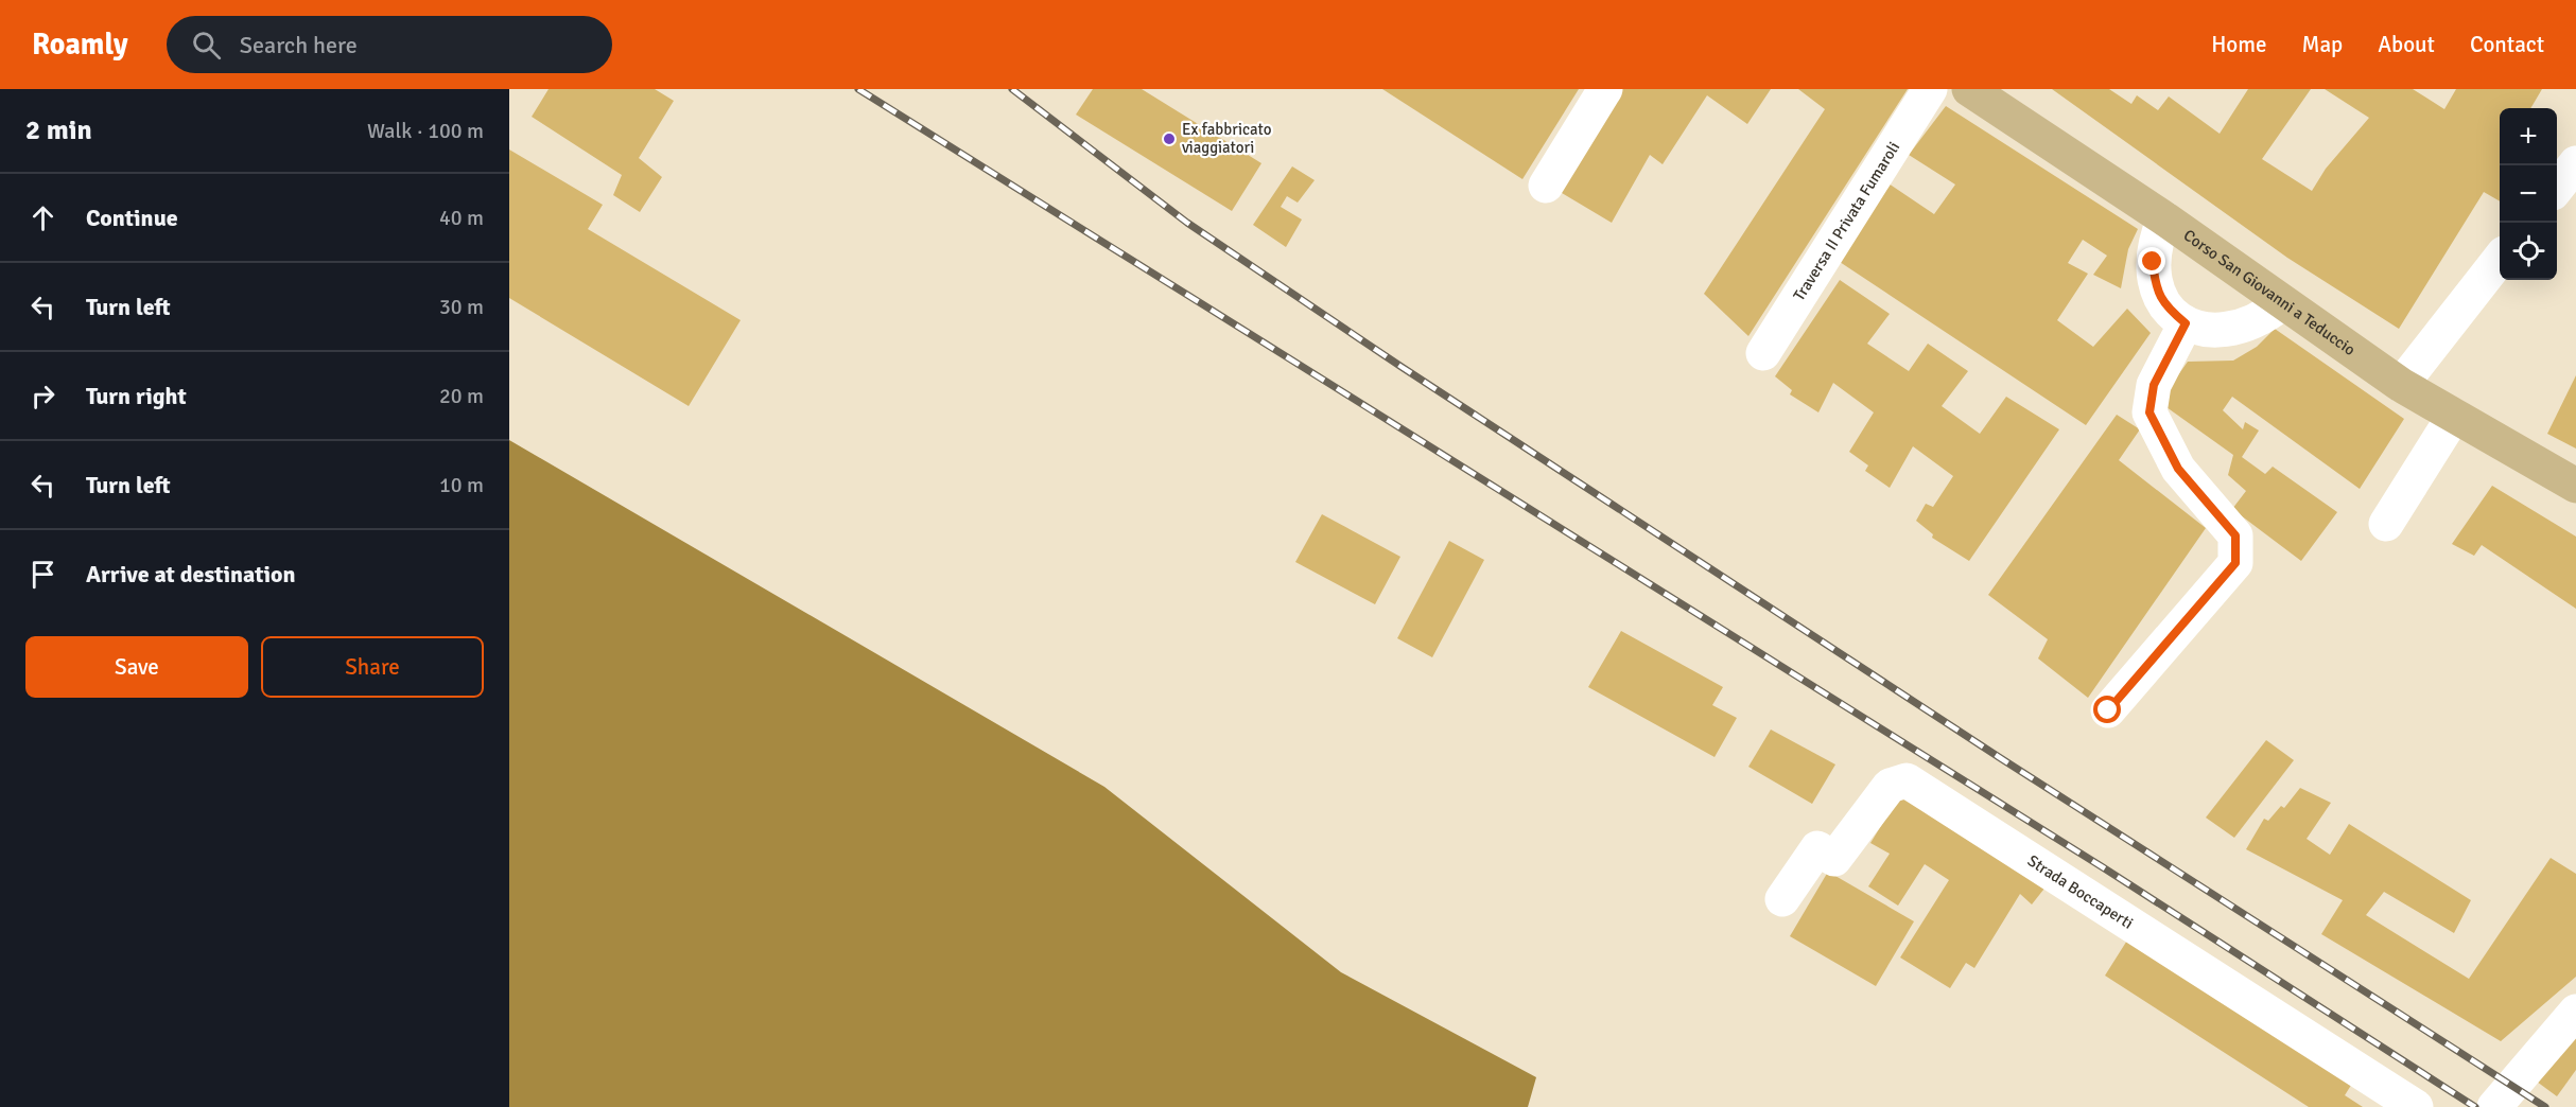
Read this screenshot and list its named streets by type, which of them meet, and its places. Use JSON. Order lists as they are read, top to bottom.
{
  "streets": {
    "main road": ["Corso San Giovanni a Teduccio"],
    "street": ["Traversa II Privata Fumaroli", "Strada Boccaperti"]
  },
  "places": ["Ex fabbricato viaggiatori"],
  "page": {
    "header": "Roamly",
    "search": "Search here",
    "nav": [
      "Home",
      "Map",
      "About",
      "Contact"
    ],
    "heading": ["2 min", "Walk · 100 m"],
    "map_buttons": ["+", "−"],
    "list": [
      ["Continue", "40 m"],
      ["Turn left", "30 m"],
      ["Turn right", "20 m"],
      ["Turn left", "10 m"],
      "Arrive at destination"
    ],
    "buttons": ["Save", "Share"]
  }
}
